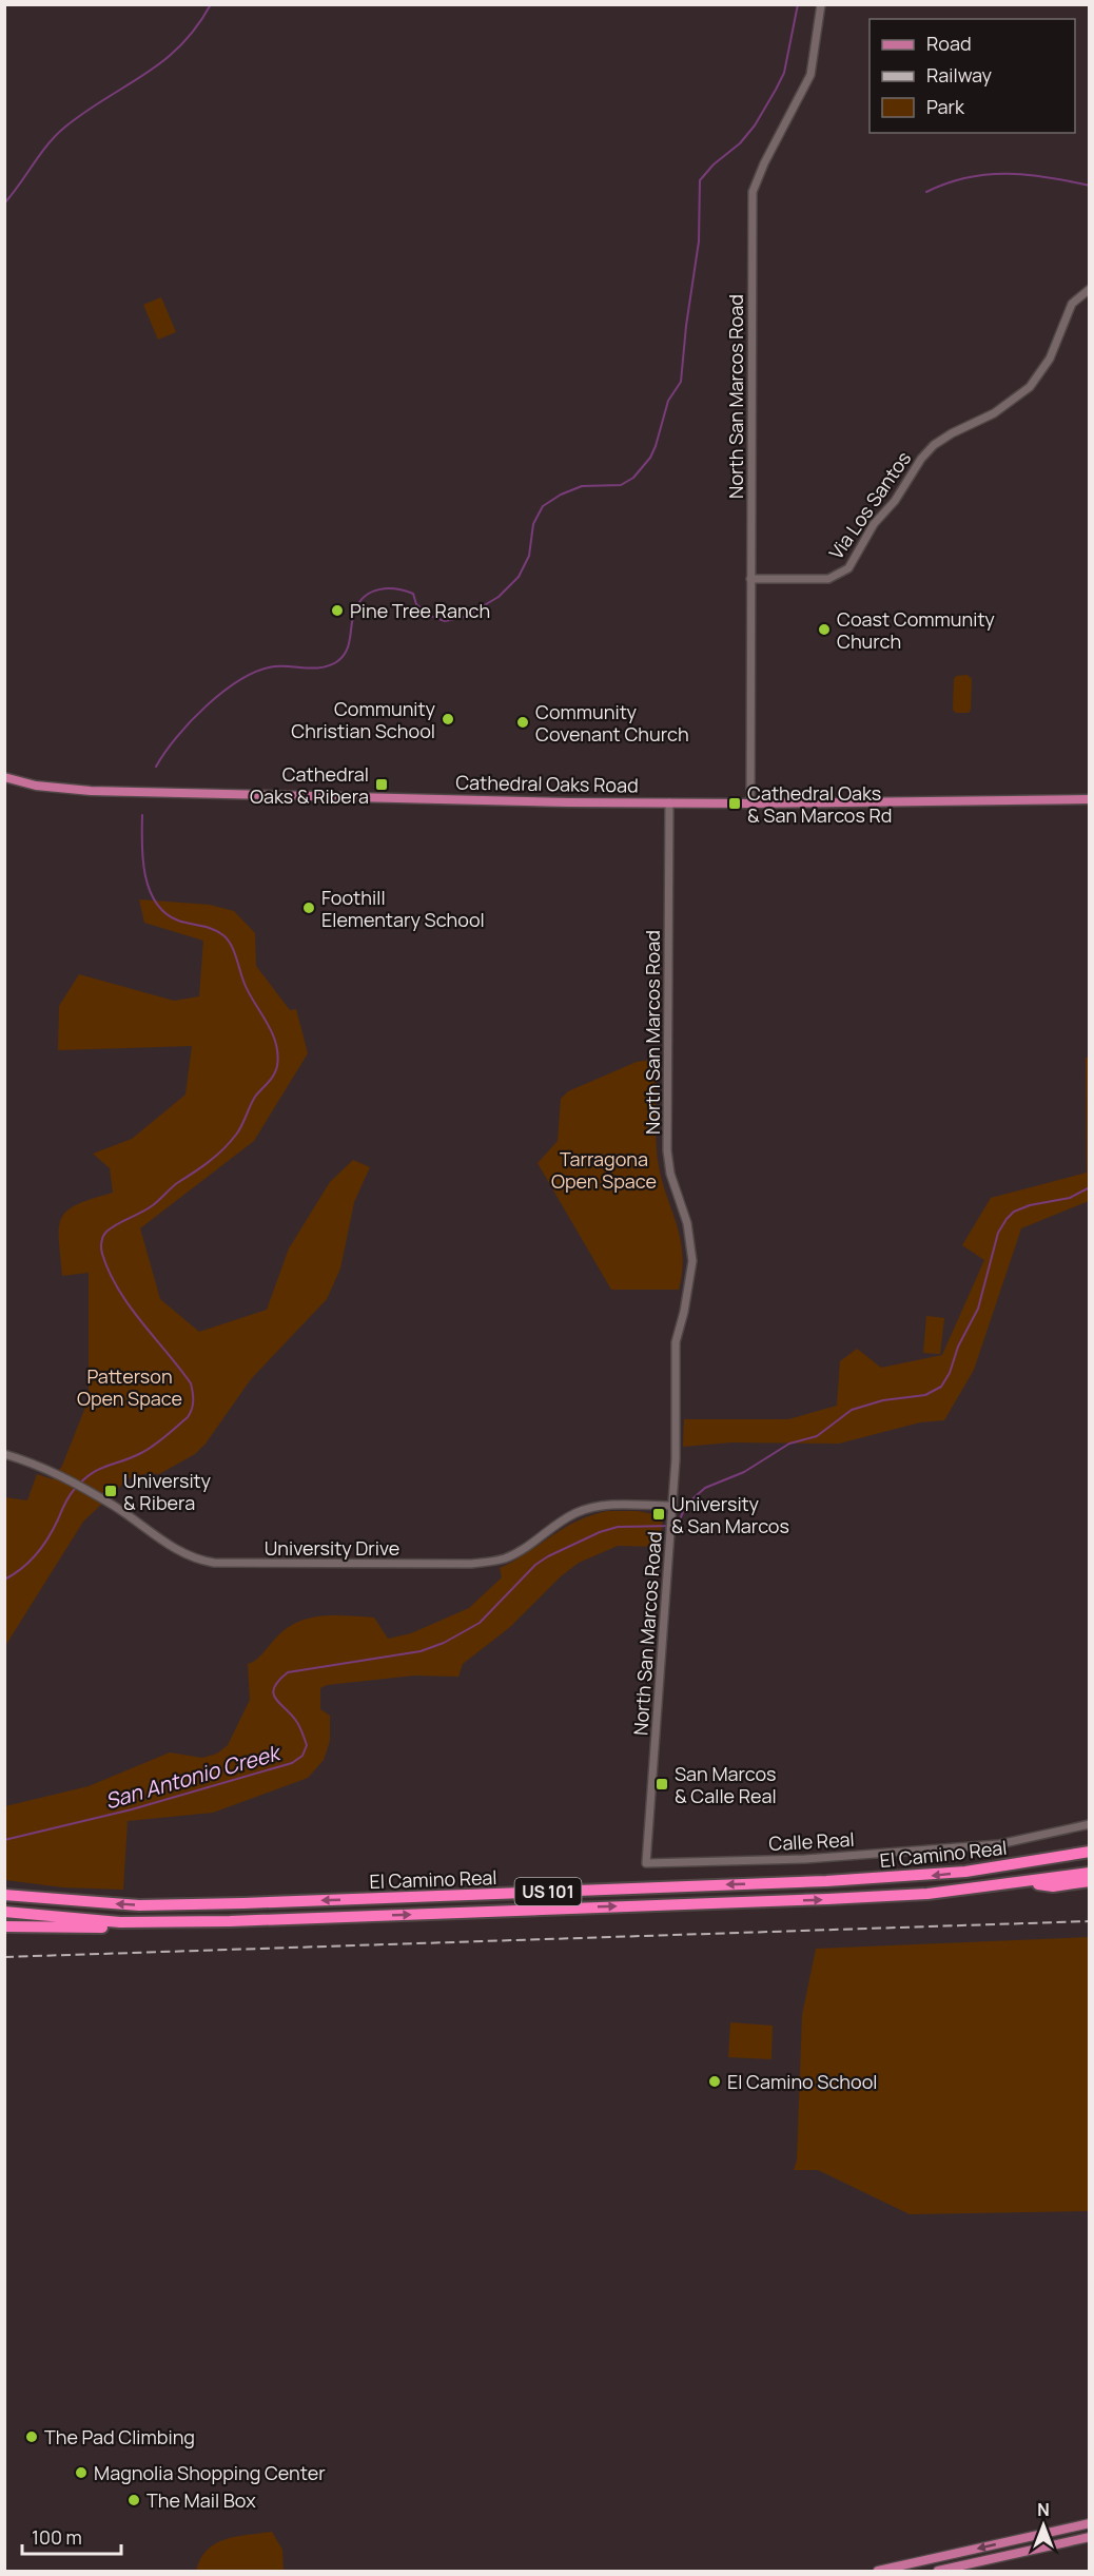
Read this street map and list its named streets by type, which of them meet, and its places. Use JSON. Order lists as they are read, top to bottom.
{
  "streets": {
    "highway": ["El Camino Real", "US 101"],
    "main road": ["Cathedral Oaks Road"],
    "street": [
      "North San Marcos Road",
      "Via Los Santos",
      "University Drive",
      "Calle Real"
    ]
  },
  "crossings": [
    ["North San Marcos Road", "Via Los Santos"],
    ["North San Marcos Road", "Cathedral Oaks Road"],
    ["North San Marcos Road", "University Drive"],
    ["North San Marcos Road", "Calle Real"]
  ],
  "water": ["San Antonio Creek"],
  "parks": ["Tarragona Open Space", "Patterson Open Space"],
  "places": {
    "other": [
      "Pine Tree Ranch",
      "Coast Community Church",
      "Community Christian School",
      "Community Covenant Church",
      "Foothill Elementary School",
      "El Camino School",
      "The Pad Climbing",
      "Magnolia Shopping Center",
      "The Mail Box"
    ],
    "transit": [
      "Cathedral Oaks & Ribera",
      "Cathedral Oaks & San Marcos Rd",
      "University & Ribera",
      "University & San Marcos",
      "San Marcos & Calle Real"
    ]
  },
  "legend": ["Road", "Railway", "Park"],
  "scale_bar": "100 m",
  "north": "top"
}
